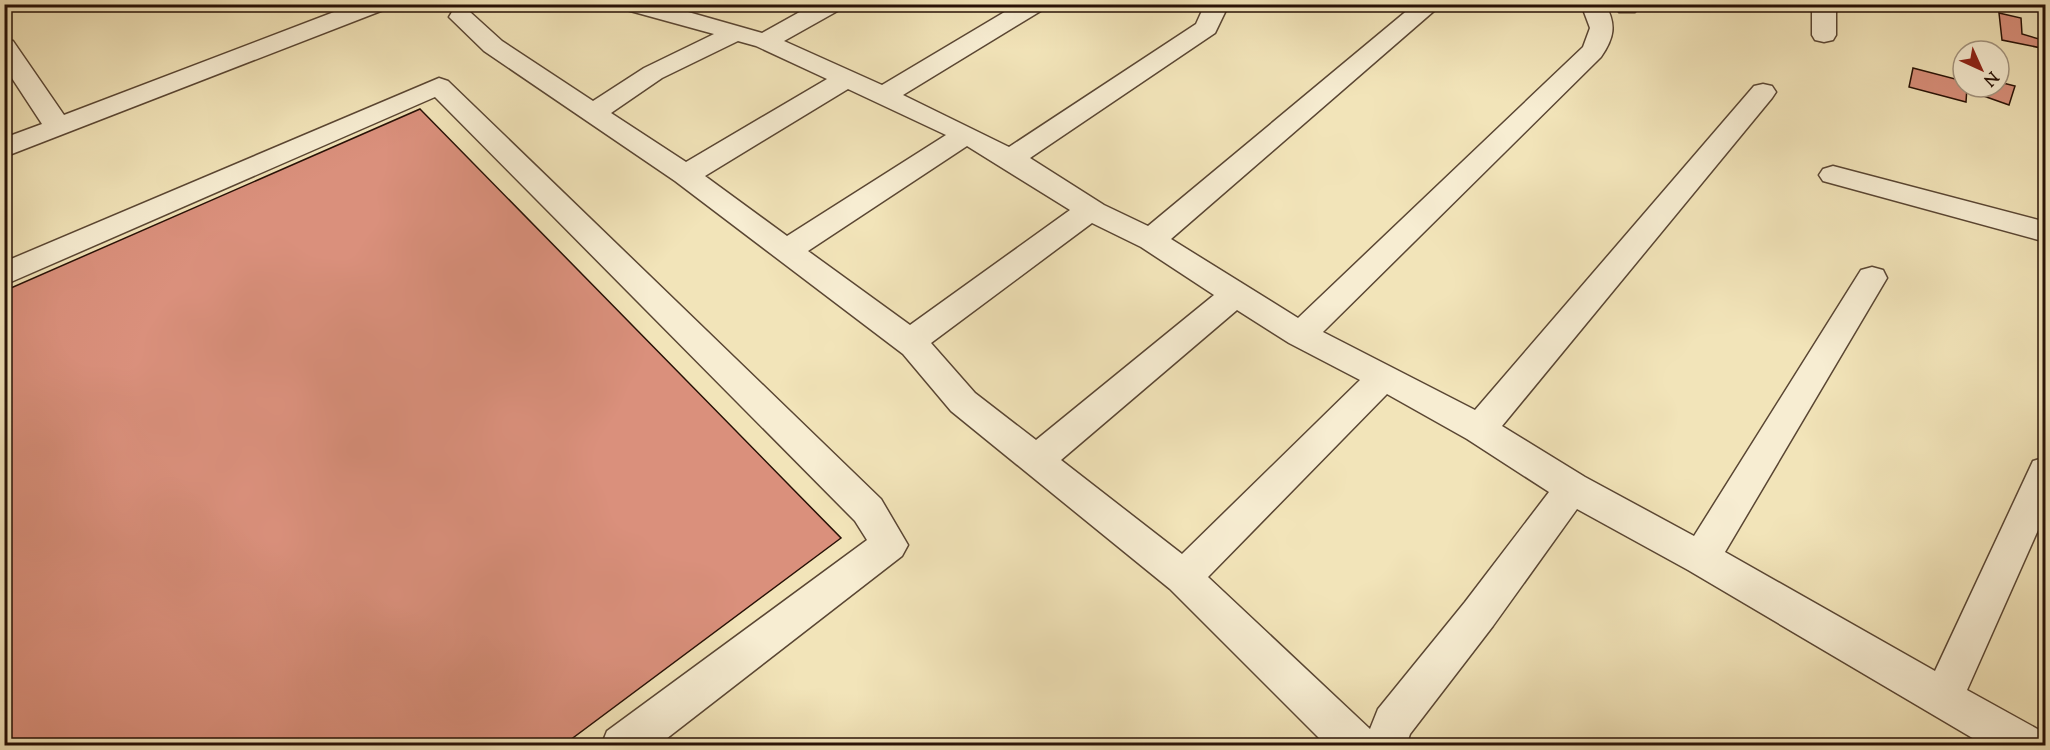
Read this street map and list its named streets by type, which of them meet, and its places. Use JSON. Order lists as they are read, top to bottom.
{
  "north": "bottom right"
}
